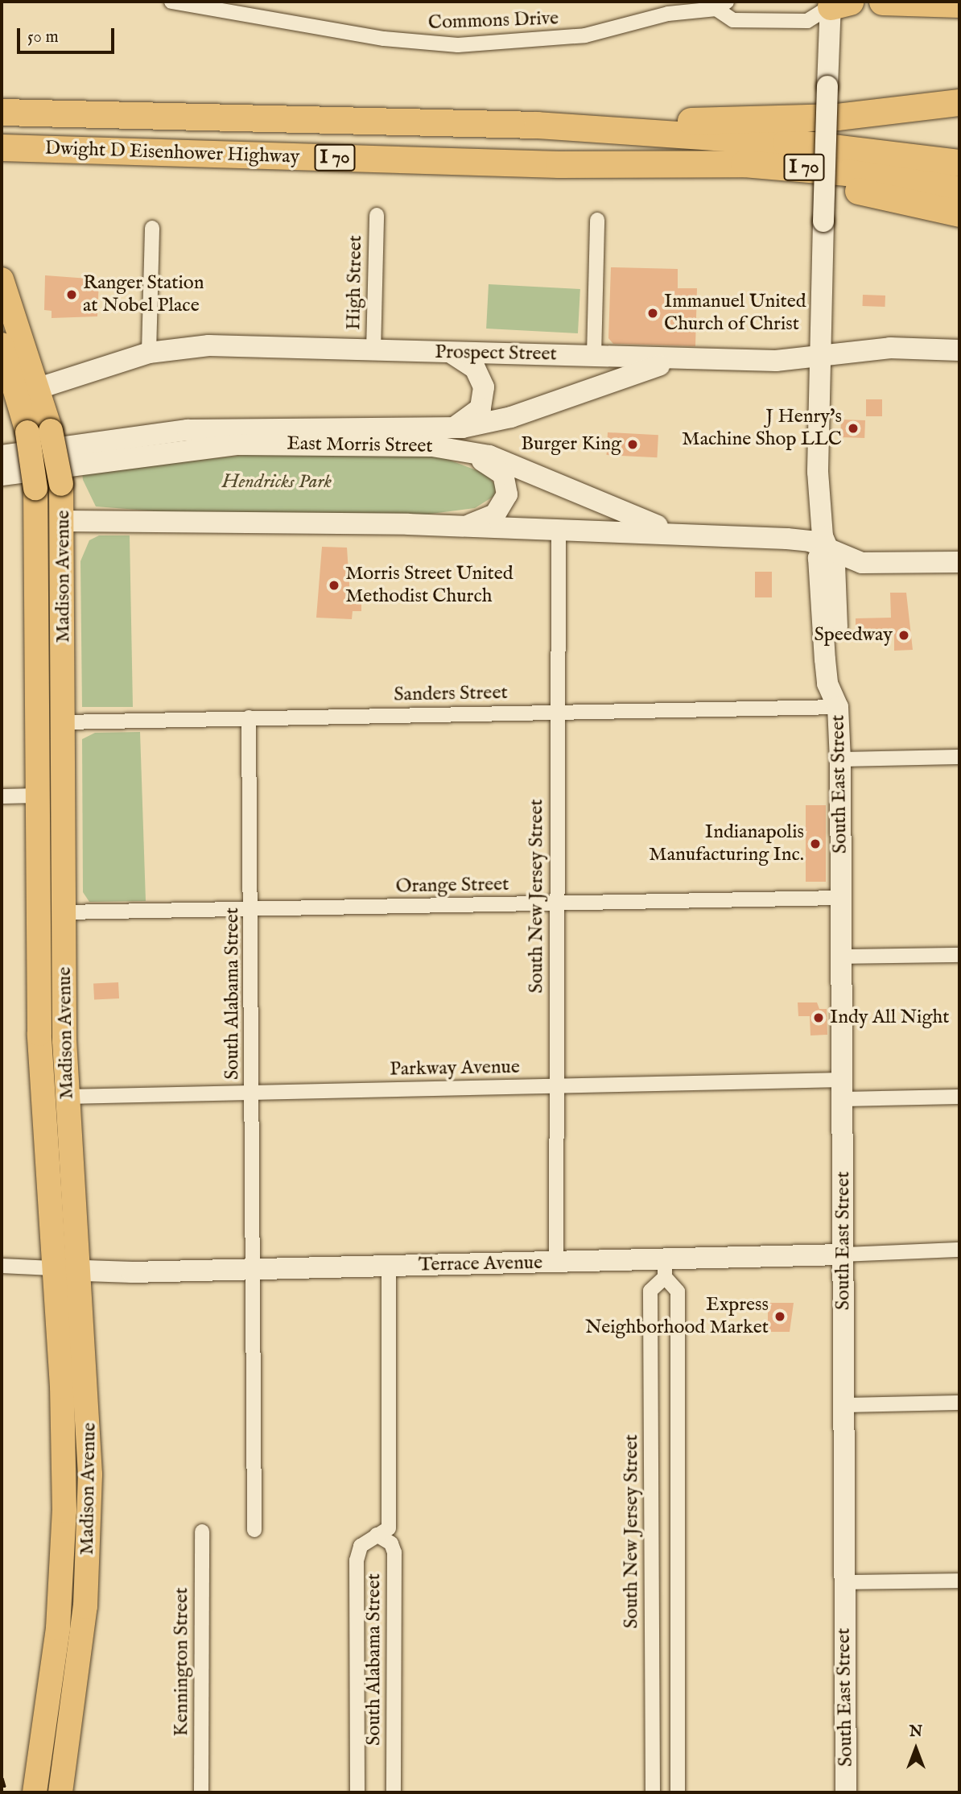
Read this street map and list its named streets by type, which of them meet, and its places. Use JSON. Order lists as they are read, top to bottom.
{
  "streets": {
    "highway": ["Dwight D Eisenhower Highway", "I 70"],
    "main road": [
      "Prospect Street",
      "East Morris Street",
      "Madison Avenue",
      "South East Street",
      "Terrace Avenue"
    ],
    "street": [
      "Commons Drive",
      "High Street",
      "Sanders Street",
      "Orange Street",
      "South New Jersey Street",
      "South Alabama Street",
      "Parkway Avenue",
      "Kennington Street"
    ]
  },
  "crossings": [
    ["Dwight D Eisenhower Highway", "I 70"],
    ["High Street", "Prospect Street"],
    ["Prospect Street", "East Morris Street"],
    ["Prospect Street", "Madison Avenue"],
    ["Prospect Street", "South East Street"],
    ["East Morris Street", "Madison Avenue"],
    ["East Morris Street", "South East Street"],
    ["East Morris Street", "South New Jersey Street"],
    ["Madison Avenue", "Sanders Street"],
    ["Madison Avenue", "Orange Street"],
    ["Madison Avenue", "Parkway Avenue"],
    ["Madison Avenue", "Terrace Avenue"],
    ["Sanders Street", "South East Street"],
    ["Sanders Street", "South New Jersey Street"],
    ["Sanders Street", "South Alabama Street"],
    ["South East Street", "Orange Street"],
    ["South East Street", "Parkway Avenue"],
    ["South East Street", "Terrace Avenue"],
    ["Orange Street", "South New Jersey Street"],
    ["Orange Street", "South Alabama Street"],
    ["South New Jersey Street", "Parkway Avenue"],
    ["South New Jersey Street", "Terrace Avenue"],
    ["South Alabama Street", "Parkway Avenue"],
    ["South Alabama Street", "Terrace Avenue"]
  ],
  "parks": ["Hendricks Park"],
  "places": [
    "Ranger Station at Nobel Place",
    "Immanuel United Church of Christ",
    "J Henry's Machine Shop LLC",
    "Burger King",
    "Morris Street United Methodist Church",
    "Speedway",
    "Indianapolis Manufacturing Inc.",
    "Indy All Night",
    "Express Neighborhood Market"
  ],
  "scale_bar": "50 m",
  "north": "top"
}
